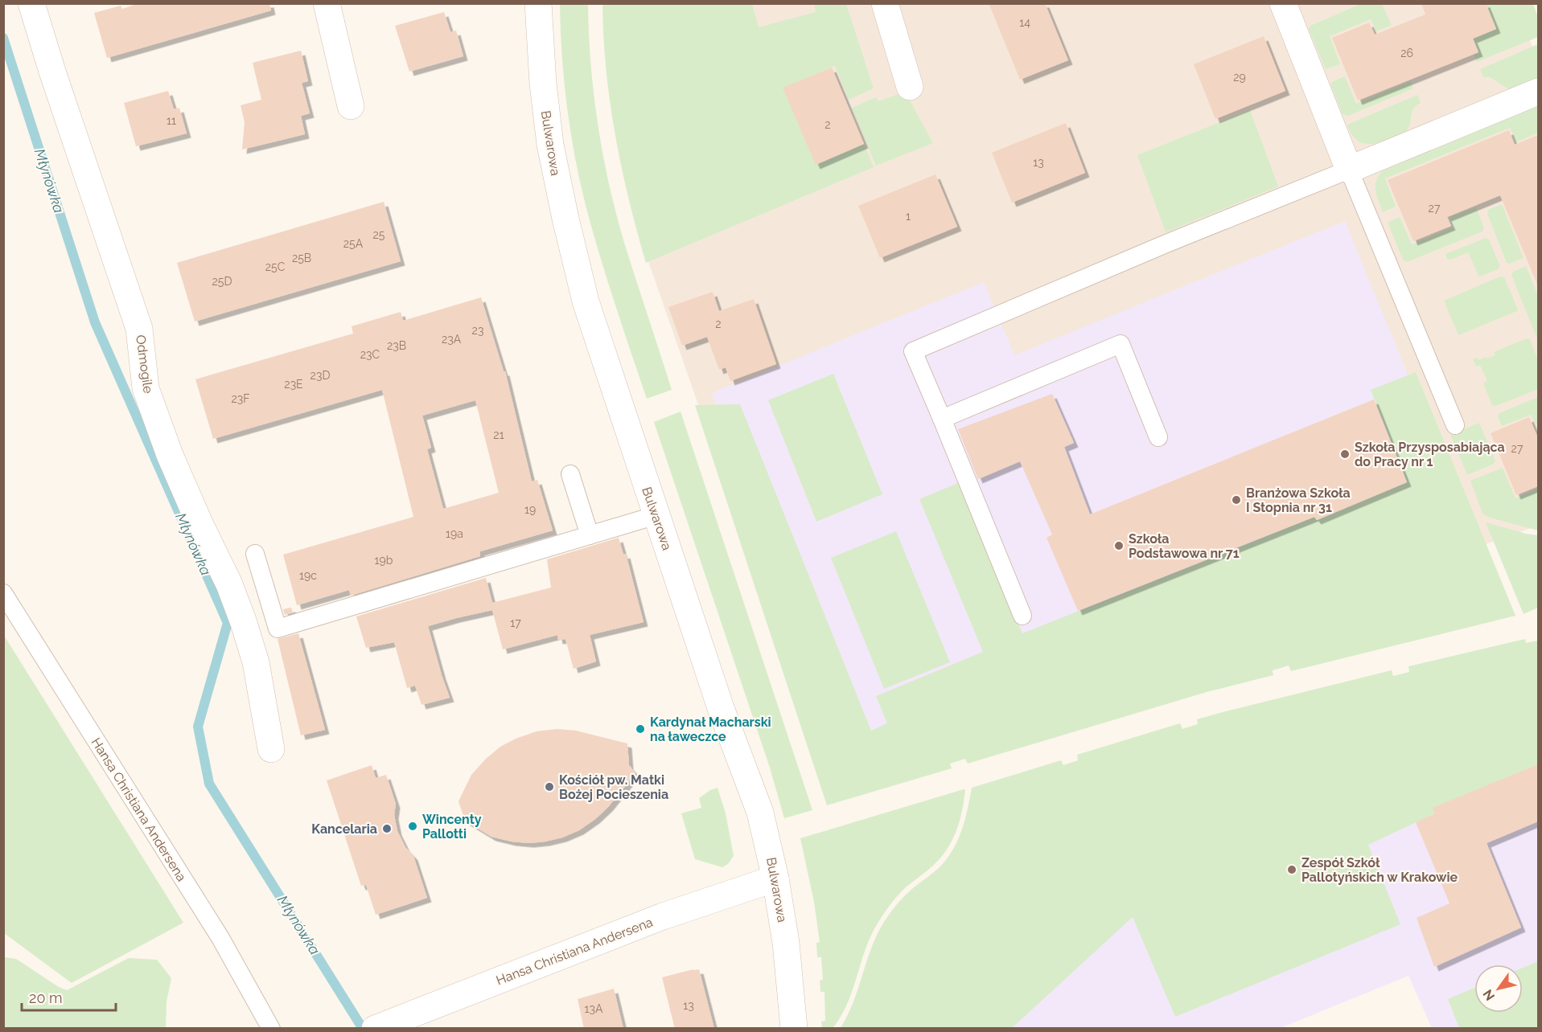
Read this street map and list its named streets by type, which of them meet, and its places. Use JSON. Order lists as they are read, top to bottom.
{
  "streets": {
    "street": ["Bulwarowa", "Odmogile", "Hansa Christiana Andersena"]
  },
  "crossings": [
    ["Bulwarowa", "Hansa Christiana Andersena"]
  ],
  "water": ["Młynówka"],
  "places": [
    "Szkoła Przysposabiająca do Pracy nr 1",
    "Branżowa Szkoła I Stopnia nr 31",
    "Szkoła Podstawowa nr 71",
    "Kardynał Macharski na ławeczce",
    "Kościół pw. Matki Bożej Pocieszenia",
    "Wincenty Pallotti",
    "Kancelaria",
    "Zespół Szkół Pallotyńskich w Krakowie"
  ],
  "house_numbers": [
    "14",
    "26",
    "29",
    "11",
    "2",
    "13",
    "27",
    "1",
    "25",
    "25A",
    "25B",
    "25C",
    "25D",
    "2",
    "23",
    "23A",
    "23B",
    "23C",
    "23D",
    "23E",
    "23F",
    "21",
    "27",
    "19",
    "19a",
    "19b",
    "19c",
    "17",
    "13",
    "13A"
  ],
  "scale_bar": "20 m",
  "north": "bottom left"
}
